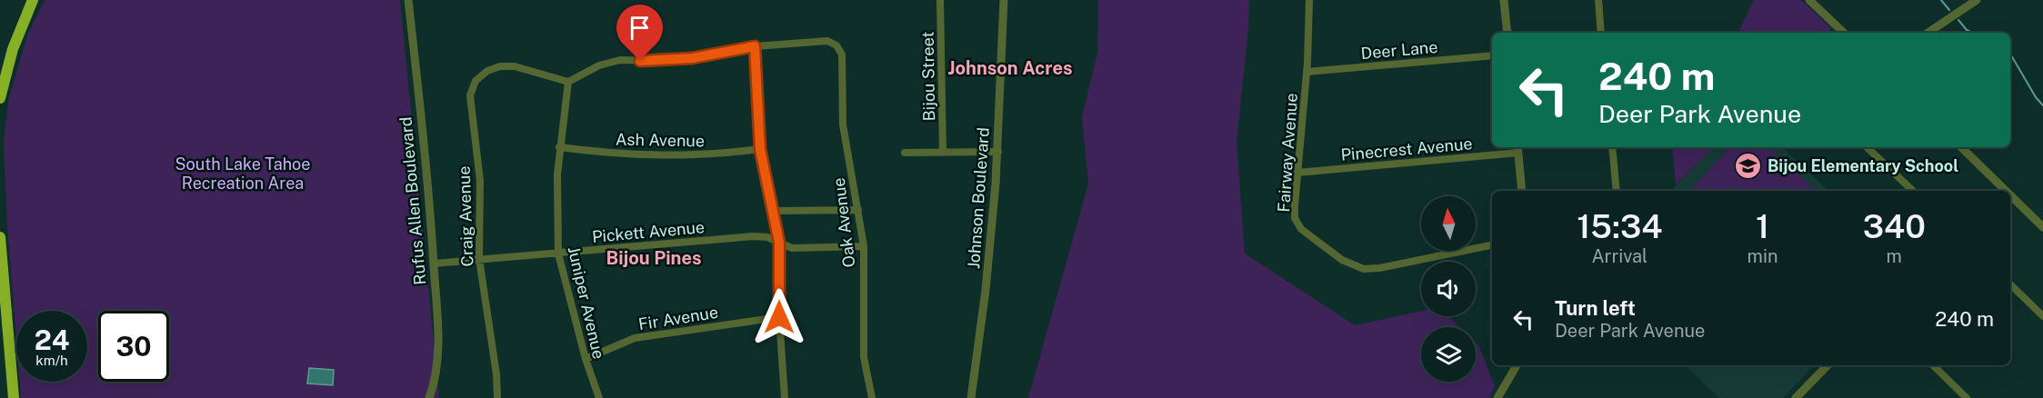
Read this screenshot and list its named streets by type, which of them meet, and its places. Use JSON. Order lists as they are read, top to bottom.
{
  "streets": {
    "street": [
      "Deer Lane",
      "Bijou Street",
      "Ash Avenue",
      "Pinecrest Avenue",
      "Fairway Avenue",
      "Johnson Boulevard",
      "Rufus Allen Boulevard",
      "Craig Avenue",
      "Oak Avenue",
      "Pickett Avenue",
      "Juniper Avenue",
      "Fir Avenue"
    ]
  },
  "crossings": [
    ["Deer Lane", "Fairway Avenue"],
    ["Ash Avenue", "Juniper Avenue"],
    ["Pinecrest Avenue", "Fairway Avenue"],
    ["Rufus Allen Boulevard", "Pickett Avenue"],
    ["Craig Avenue", "Pickett Avenue"],
    ["Craig Avenue", "Juniper Avenue"],
    ["Oak Avenue", "Pickett Avenue"],
    ["Pickett Avenue", "Juniper Avenue"],
    ["Juniper Avenue", "Fir Avenue"]
  ],
  "districts": ["Johnson Acres", "Bijou Pines"],
  "parks": ["South Lake Tahoe Recreation Area"],
  "places": {
    "school or university": ["Bijou Elementary School"]
  },
  "north": "top",
  "page": {
    "turn": ["240 m", "Deer Park Avenue"],
    "eta": [
      "15:34",
      "Arrival",
      "1",
      "min",
      "340",
      "m"
    ],
    "list": [
      {
        "name": "Turn left",
        "note": "Deer Park Avenue",
        "value": "240 m"
      }
    ],
    "speed": "24 km/h",
    "limit": "30"
  }
}
